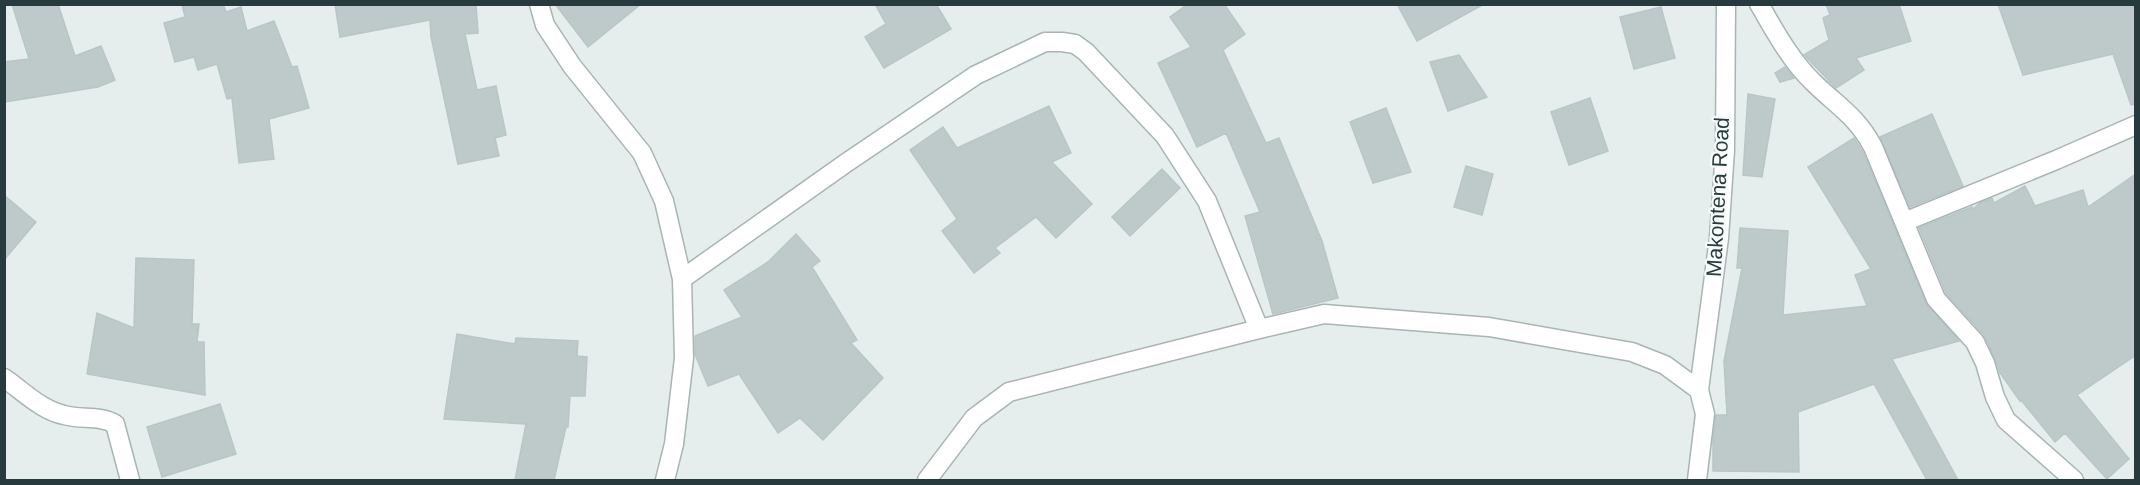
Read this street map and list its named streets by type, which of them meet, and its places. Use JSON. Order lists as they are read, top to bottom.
{
  "streets": {
    "street": ["Makontena Road"]
  }
}
